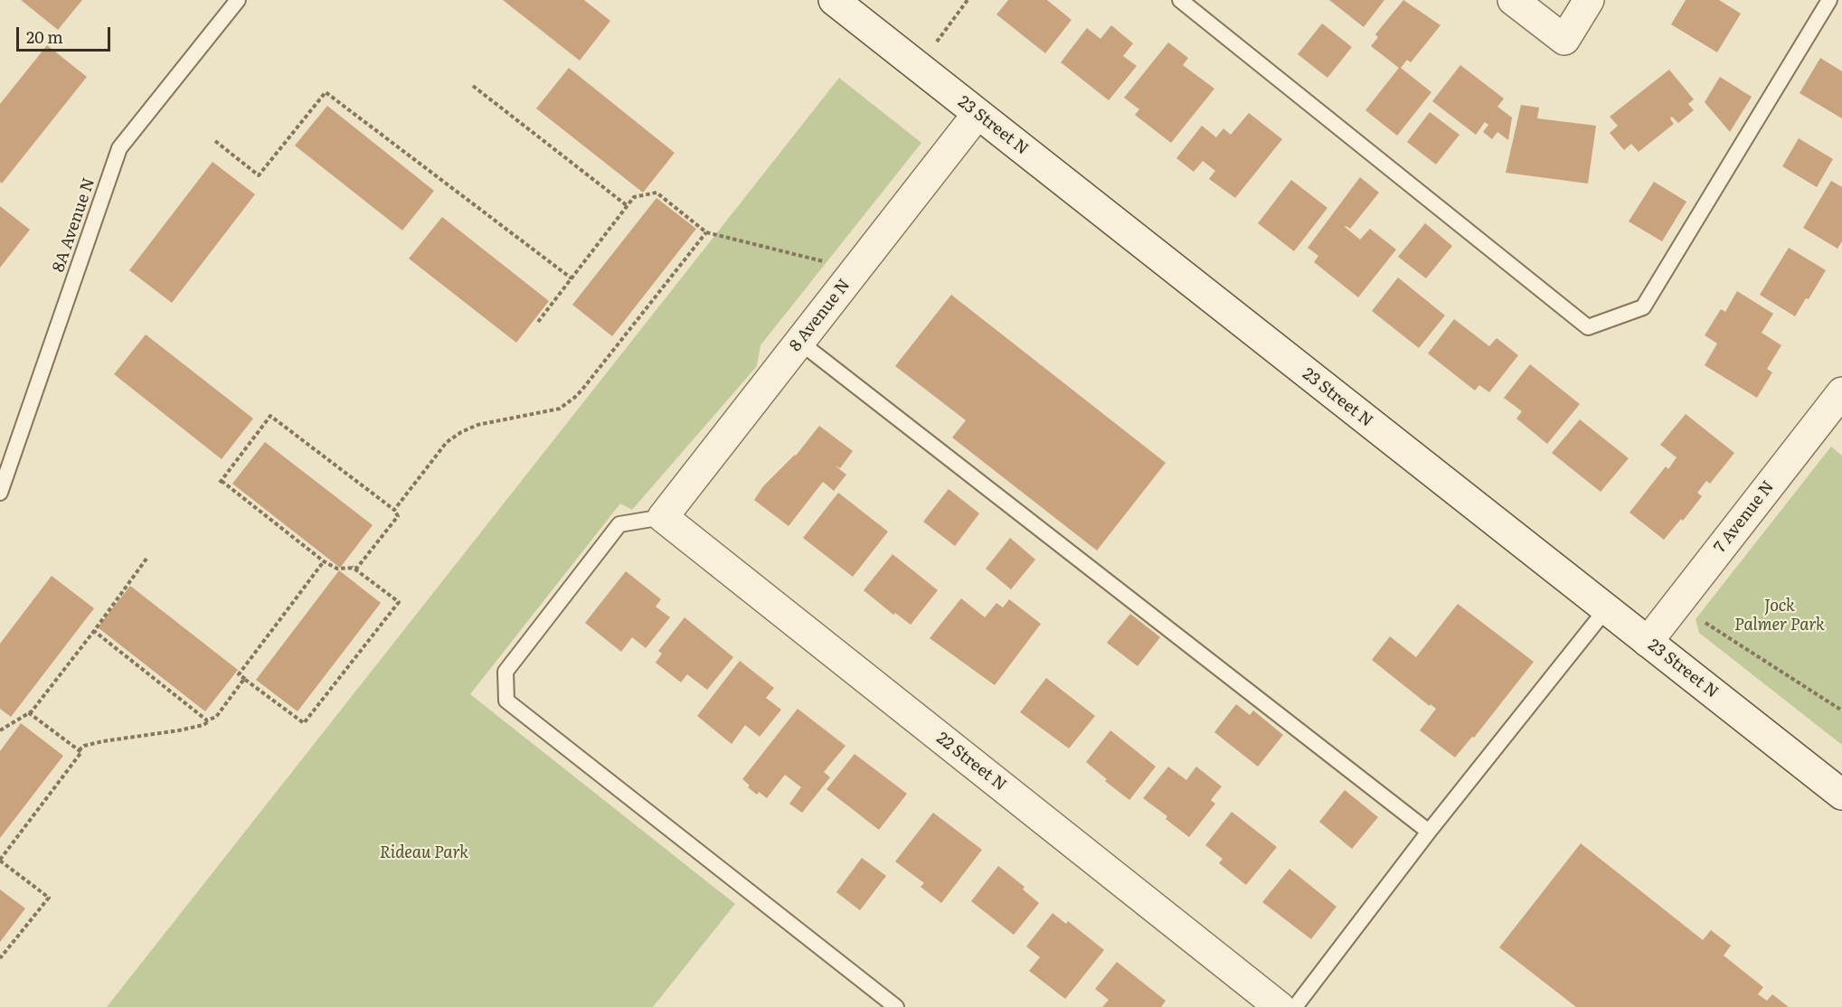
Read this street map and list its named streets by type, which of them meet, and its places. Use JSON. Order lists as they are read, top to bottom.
{
  "streets": {
    "street": [
      "23 Street N",
      "8 Avenue N",
      "7 Avenue N",
      "22 Street N"
    ],
    "lane": ["8A Avenue N"]
  },
  "crossings": [
    ["23 Street N", "8 Avenue N"],
    ["23 Street N", "7 Avenue N"],
    ["8 Avenue N", "22 Street N"]
  ],
  "parks": ["Jock Palmer Park", "Rideau Park"],
  "scale_bar": "20 m"
}
